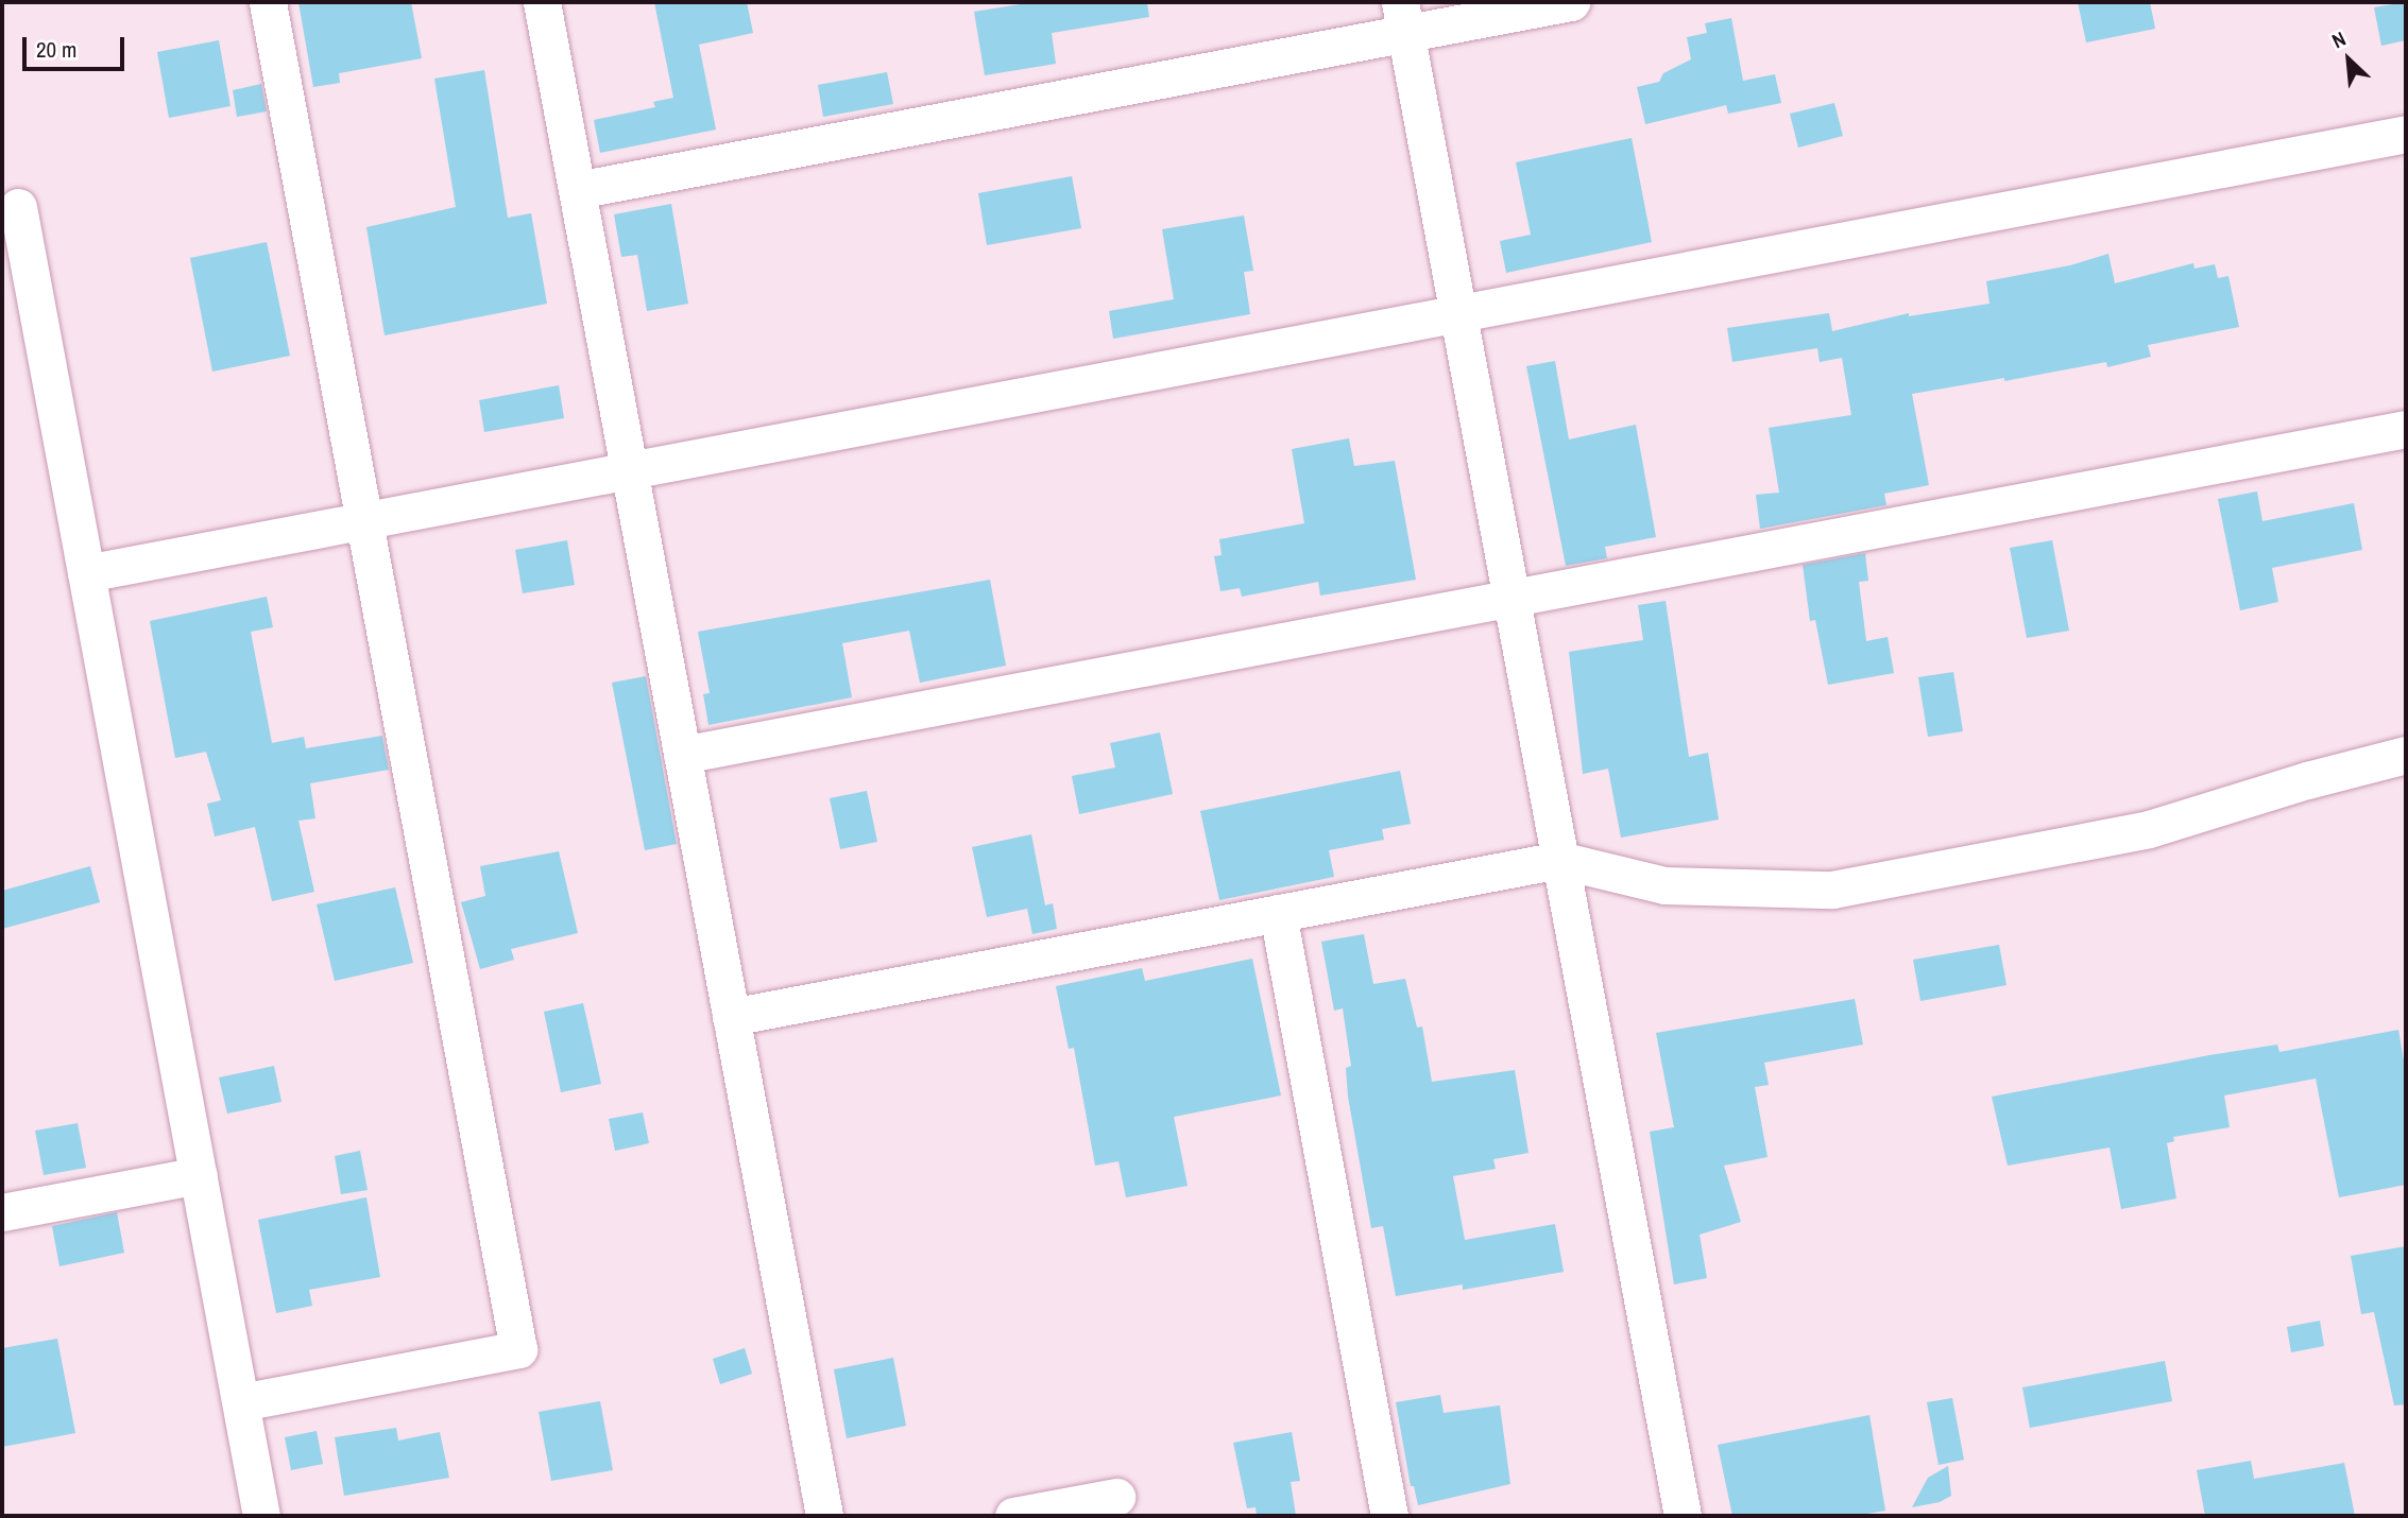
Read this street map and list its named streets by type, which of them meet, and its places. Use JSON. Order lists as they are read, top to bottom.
{
  "scale_bar": "20 m",
  "north": "top left"
}
